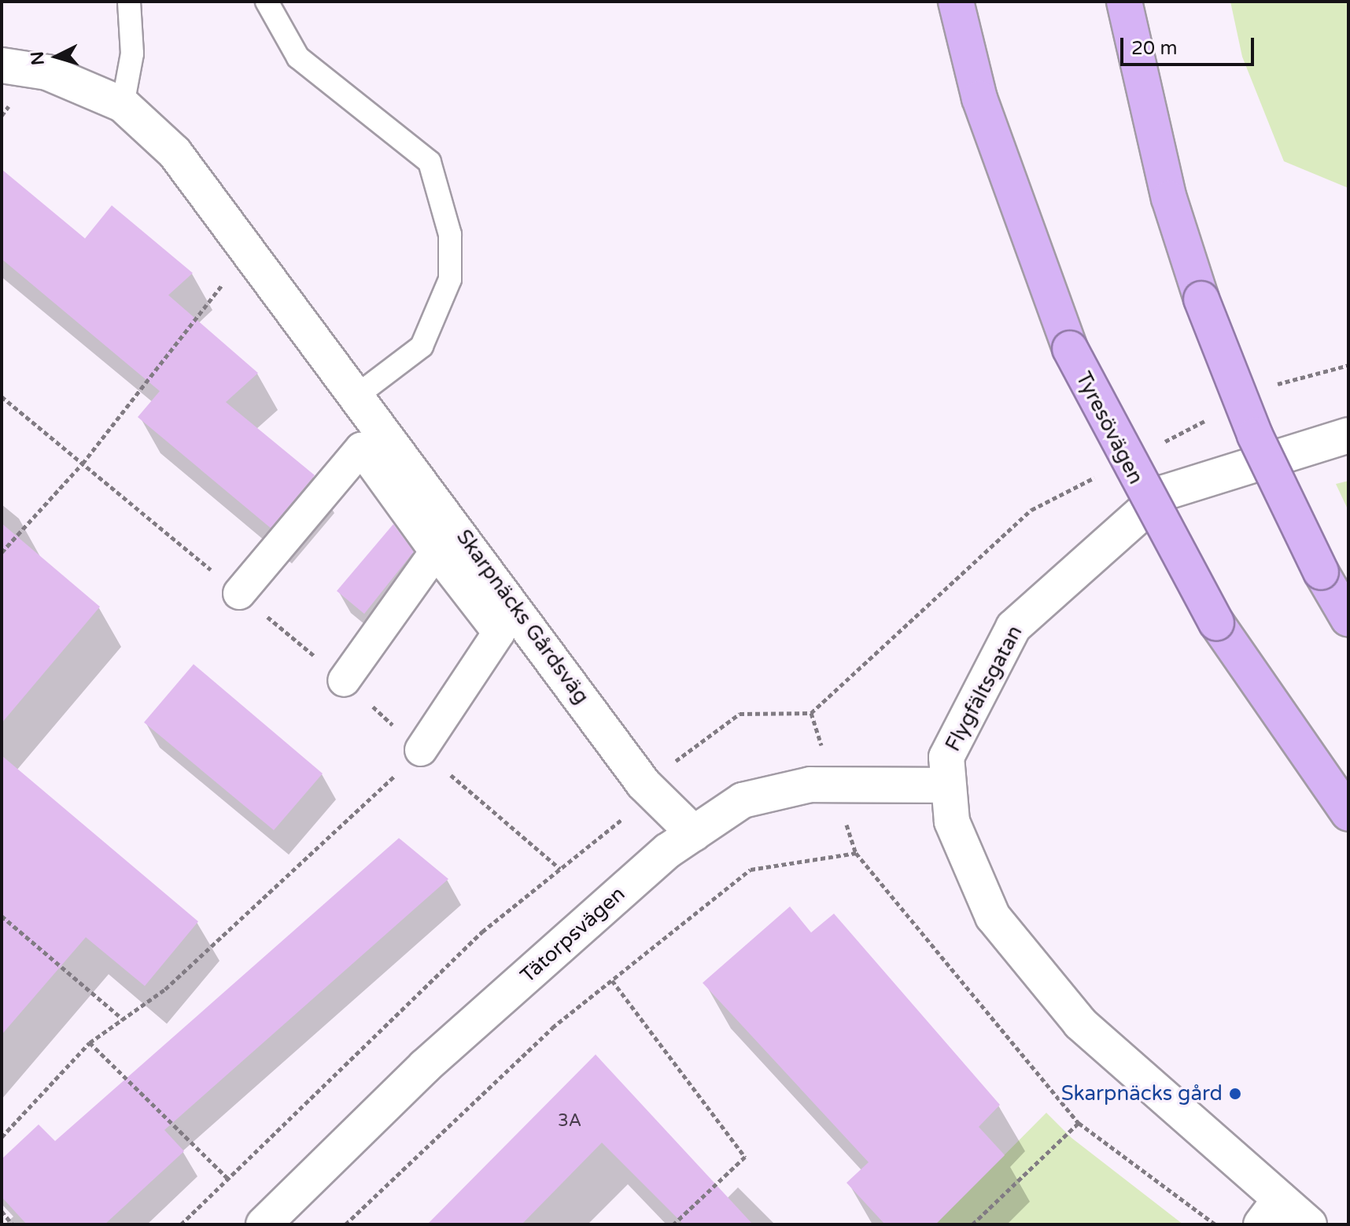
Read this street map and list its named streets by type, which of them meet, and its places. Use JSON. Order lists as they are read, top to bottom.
{
  "streets": {
    "highway": ["Tyresövägen"],
    "street": ["Skarpnäcks Gårdsväg", "Flygfältsgatan", "Tätorpsvägen"]
  },
  "crossings": [
    ["Skarpnäcks Gårdsväg", "Tätorpsvägen"],
    ["Flygfältsgatan", "Tätorpsvägen"]
  ],
  "places": ["Skarpnäcks gård"],
  "house_numbers": ["3A"],
  "scale_bar": "20 m",
  "north": "left"
}
